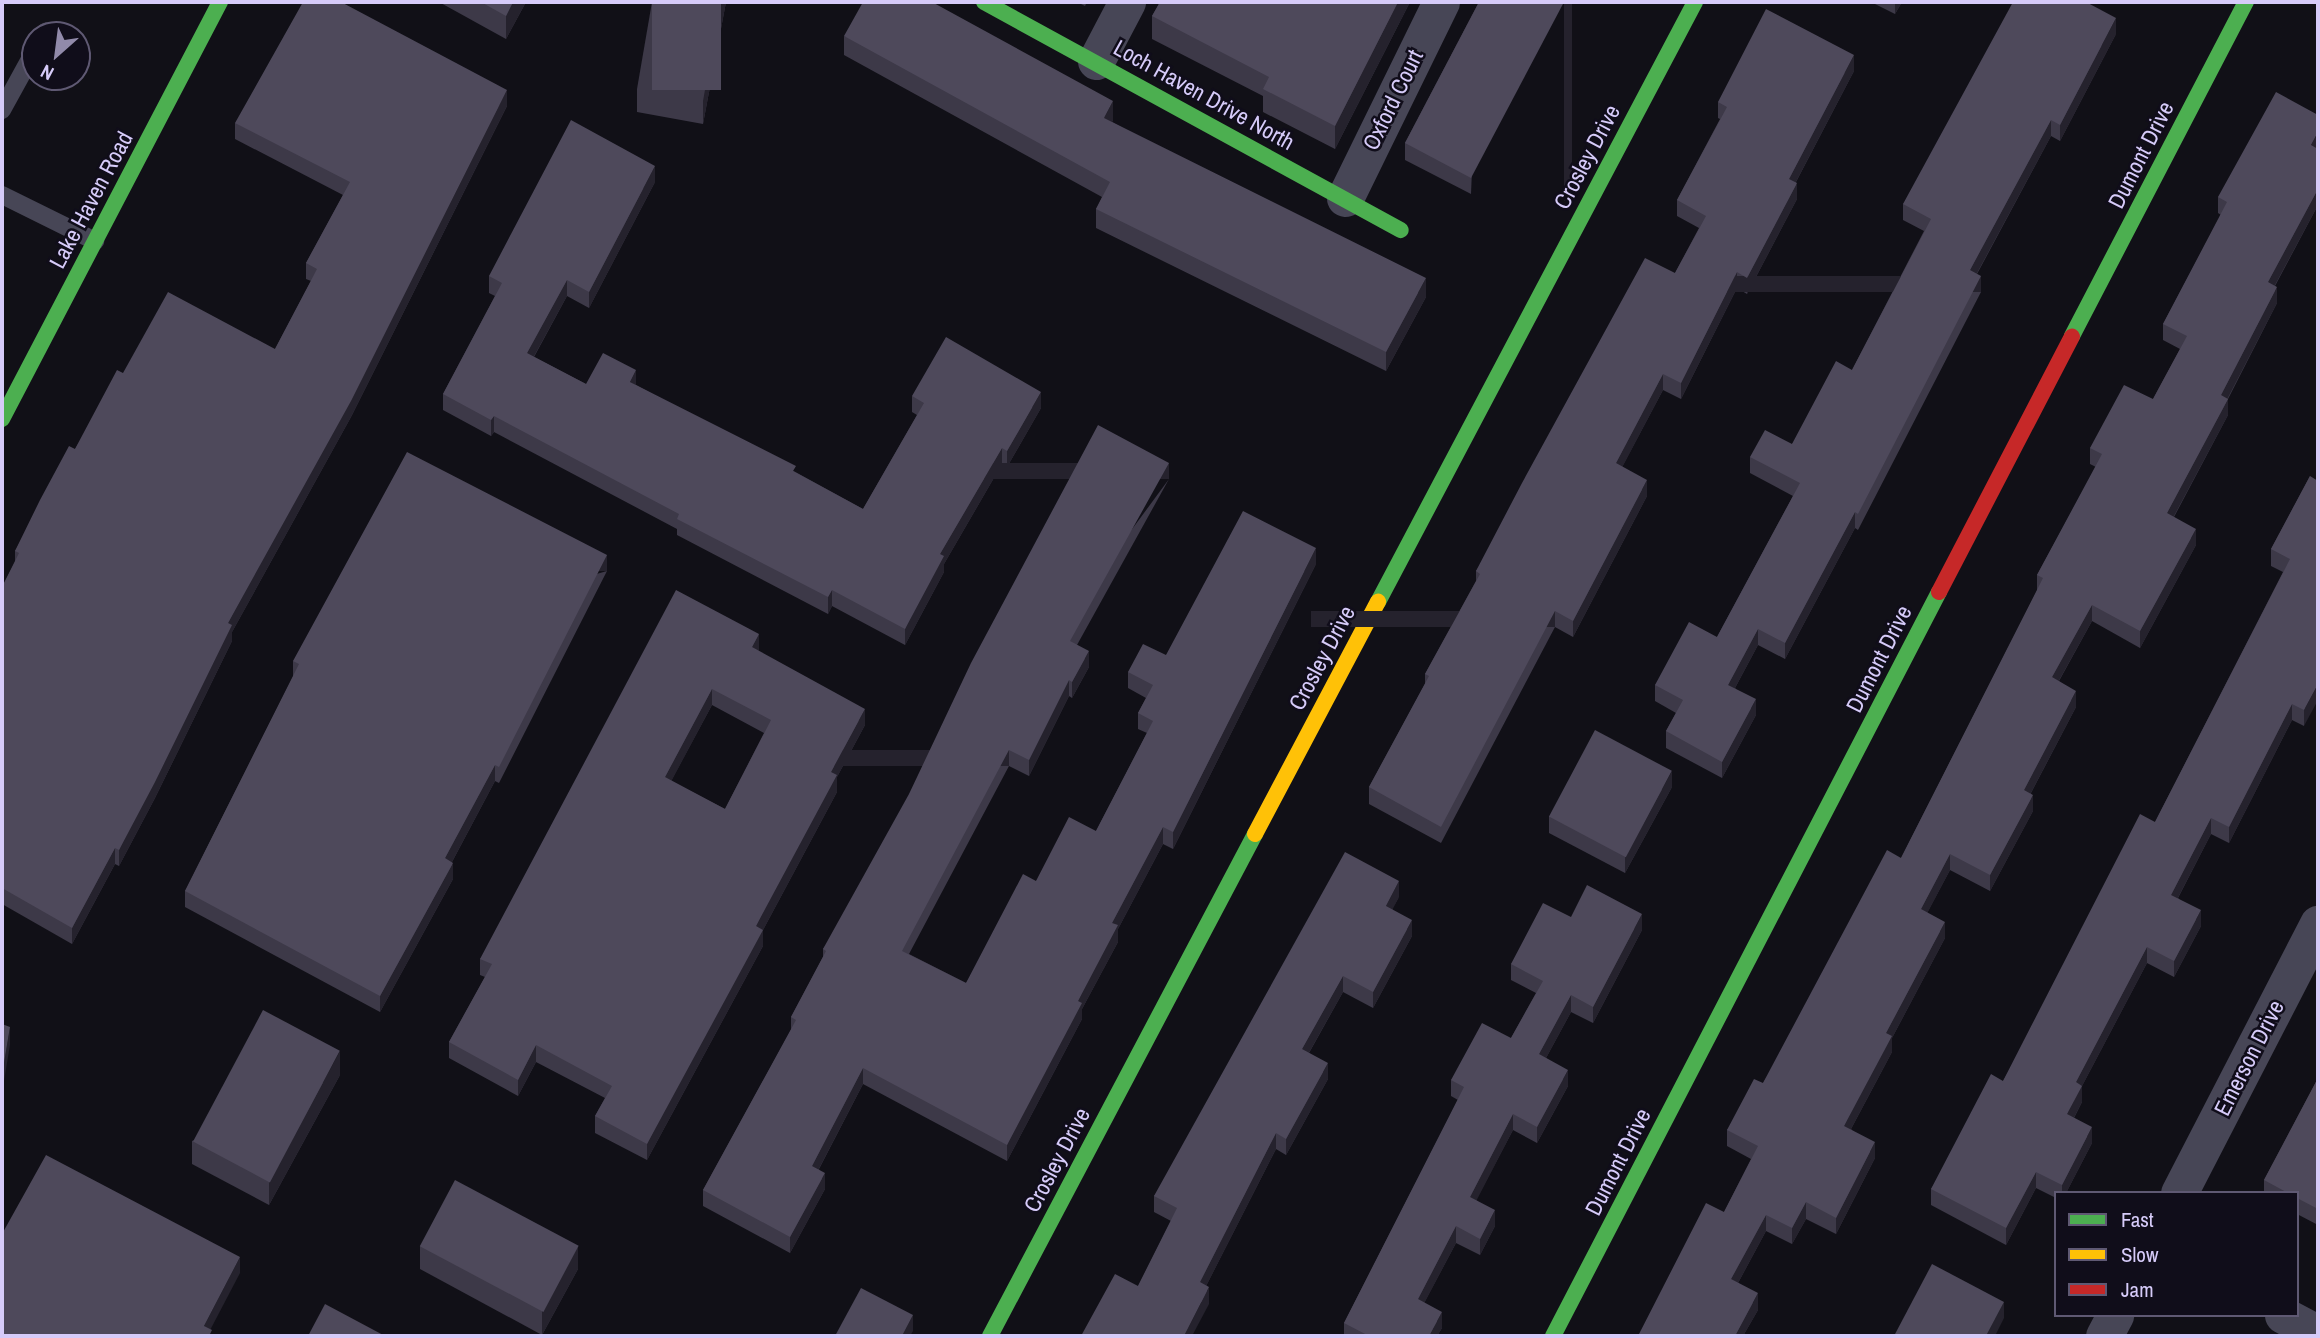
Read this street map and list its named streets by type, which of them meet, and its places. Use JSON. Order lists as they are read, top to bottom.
{
  "streets": {
    "street": [
      "Loch Haven Drive North",
      "Oxford Court",
      "Dumont Drive",
      "Crosley Drive",
      "Lake Haven Road",
      "Emerson Drive"
    ]
  },
  "crossings": [
    ["Loch Haven Drive North", "Oxford Court"]
  ],
  "legend": ["Fast", "Slow", "Jam"],
  "north": "bottom left"
}
